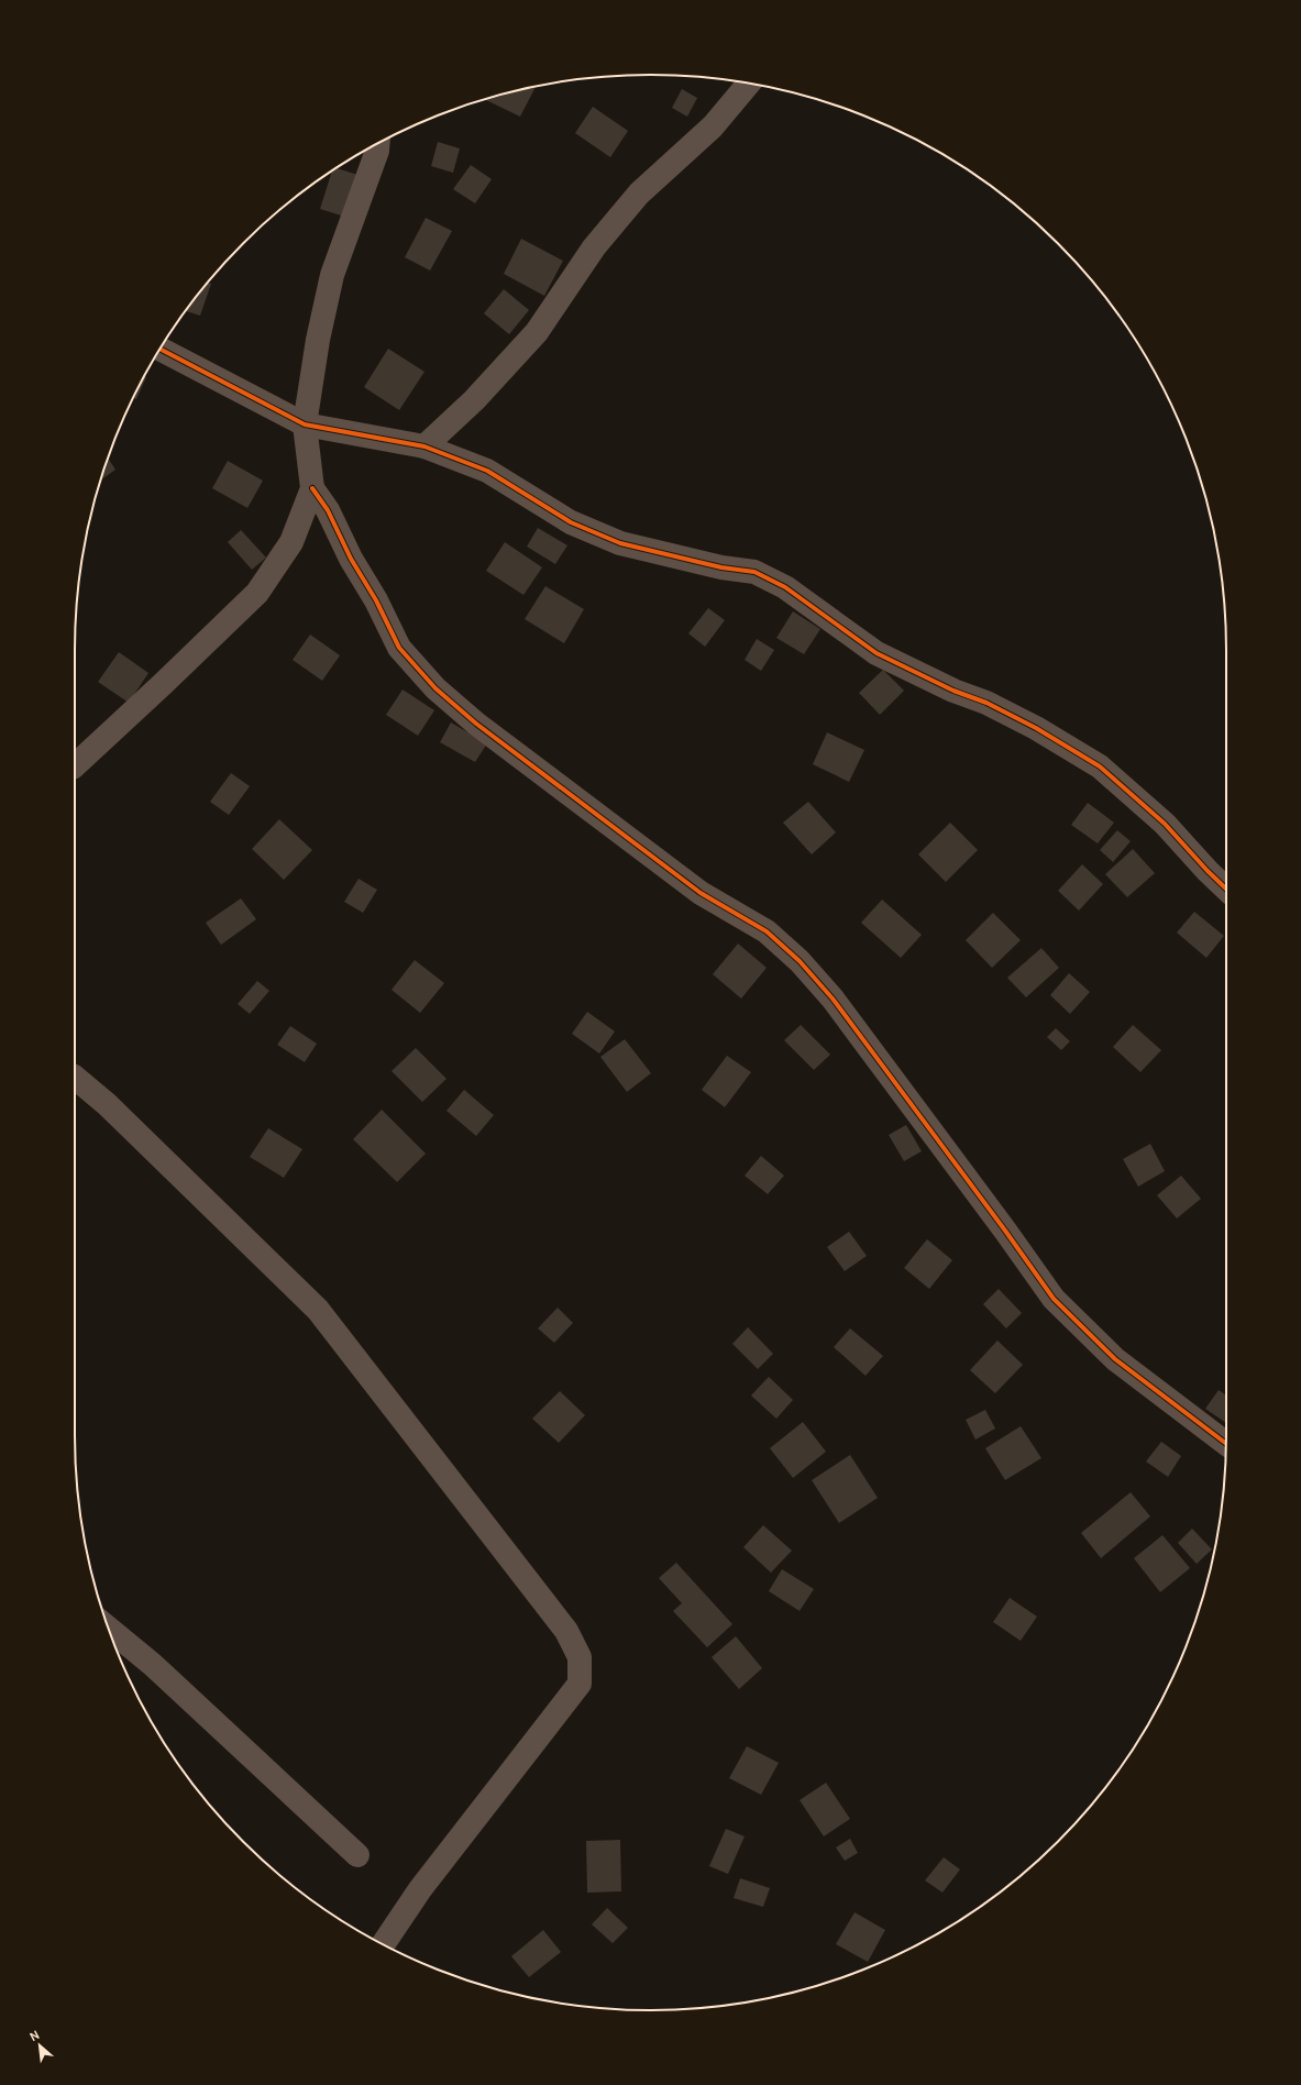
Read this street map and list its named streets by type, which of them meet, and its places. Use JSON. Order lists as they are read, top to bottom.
{
  "north": "top left"
}
